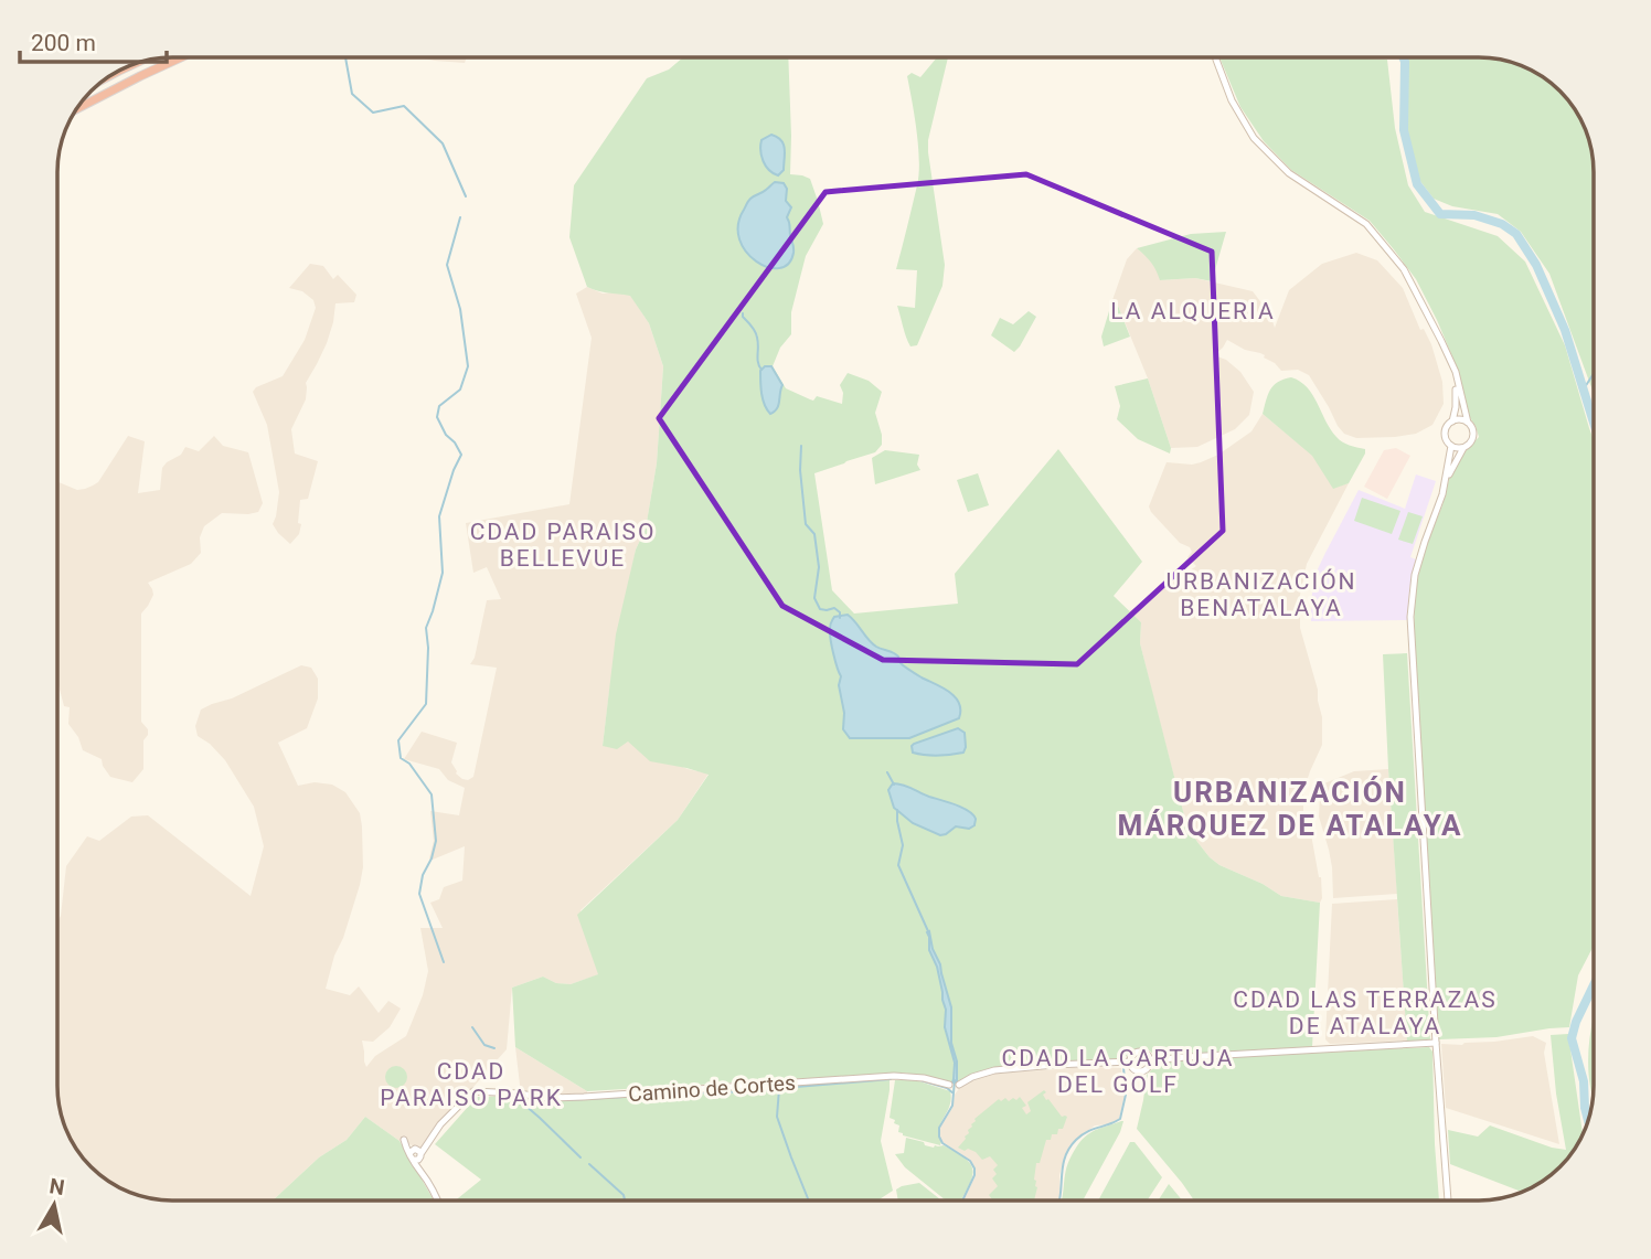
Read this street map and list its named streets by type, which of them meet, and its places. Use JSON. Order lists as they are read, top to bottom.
{
  "streets": {
    "main road": ["Camino de Cortes"]
  },
  "districts": [
    "LA ALQUERIA",
    "CDAD PARAISO BELLEVUE",
    "URBANIZACIÓN BENATALAYA",
    "URBANIZACIÓN MÁRQUEZ DE ATALAYA",
    "CDAD LAS TERRAZAS DE ATALAYA",
    "CDAD LA CARTUJA DEL GOLF",
    "CDAD PARAISO PARK"
  ],
  "scale_bar": "200 m",
  "north": "top"
}
